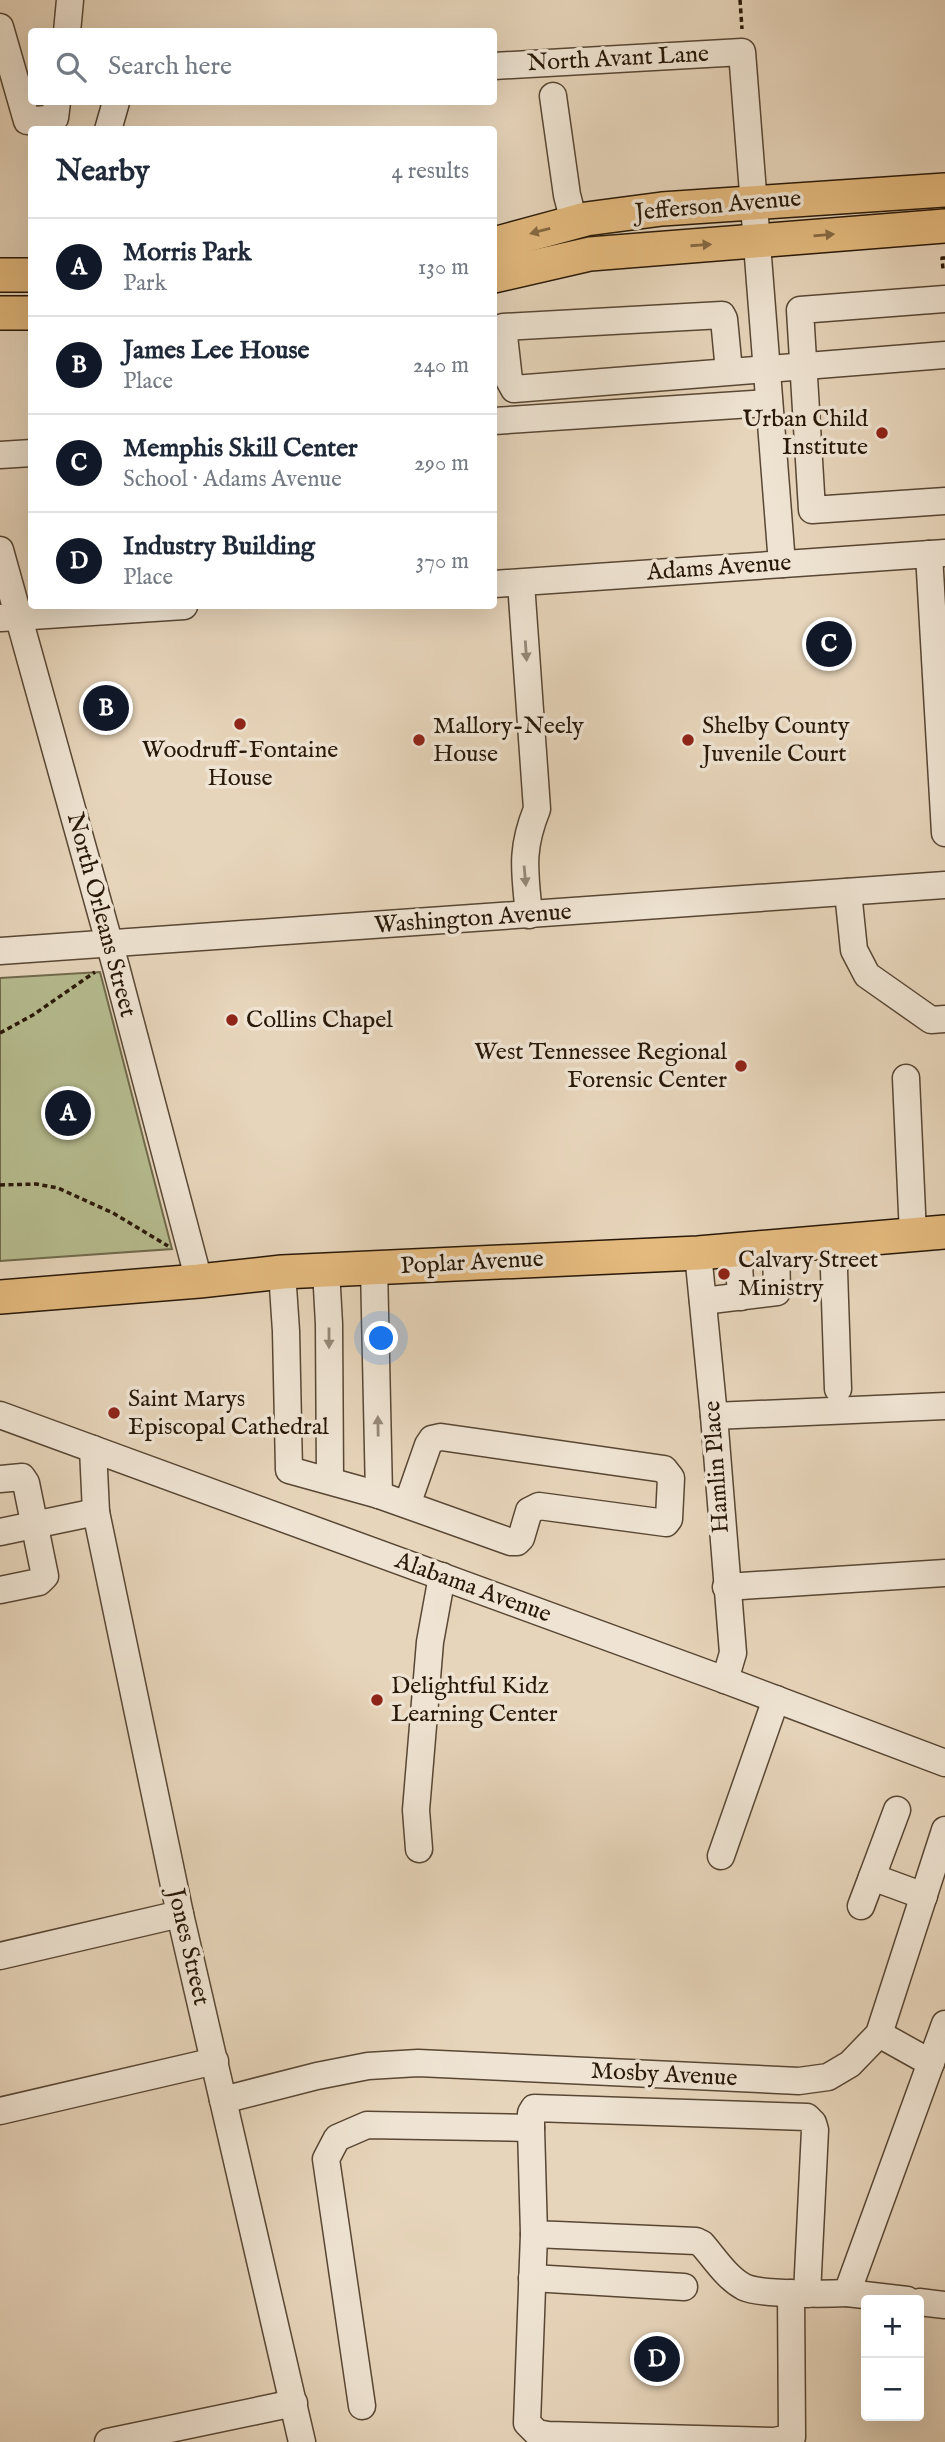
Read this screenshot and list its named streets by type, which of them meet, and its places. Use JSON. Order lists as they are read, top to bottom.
{
  "streets": {
    "main road": ["Jefferson Avenue", "Poplar Avenue"],
    "street": [
      "North Avant Lane",
      "Adams Avenue",
      "North Orleans Street",
      "Washington Avenue",
      "Hamlin Place",
      "Alabama Avenue",
      "Jones Street",
      "Mosby Avenue"
    ]
  },
  "crossings": [
    ["North Orleans Street", "Washington Avenue"],
    ["North Orleans Street", "Poplar Avenue"],
    ["Poplar Avenue", "Hamlin Place"],
    ["Hamlin Place", "Alabama Avenue"],
    ["Alabama Avenue", "Jones Street"],
    ["Jones Street", "Mosby Avenue"]
  ],
  "places": [
    "Urban Child Institute",
    "Woodruff-Fontaine House",
    "Mallory-Neely House",
    "Shelby County Juvenile Court",
    "Collins Chapel",
    "West Tennessee Regional Forensic Center",
    "Calvary Street Ministry",
    "Saint Marys Episcopal Cathedral",
    "Delightful Kidz Learning Center"
  ],
  "page": {
    "search": "Search here",
    "heading": ["Nearby", "4 results"],
    "list": [
      {
        "mark": "A",
        "name": "Morris Park",
        "note": "Park",
        "value": "130 m"
      },
      {
        "mark": "B",
        "name": "James Lee House",
        "note": "Place",
        "value": "240 m"
      },
      {
        "mark": "C",
        "name": "Memphis Skill Center",
        "note": "School · Adams Avenue",
        "value": "290 m"
      },
      {
        "mark": "D",
        "name": "Industry Building",
        "note": "Place",
        "value": "370 m"
      }
    ],
    "pins": [
      "C",
      "B",
      "A",
      "D"
    ],
    "map_buttons": ["+", "−"]
  }
}
